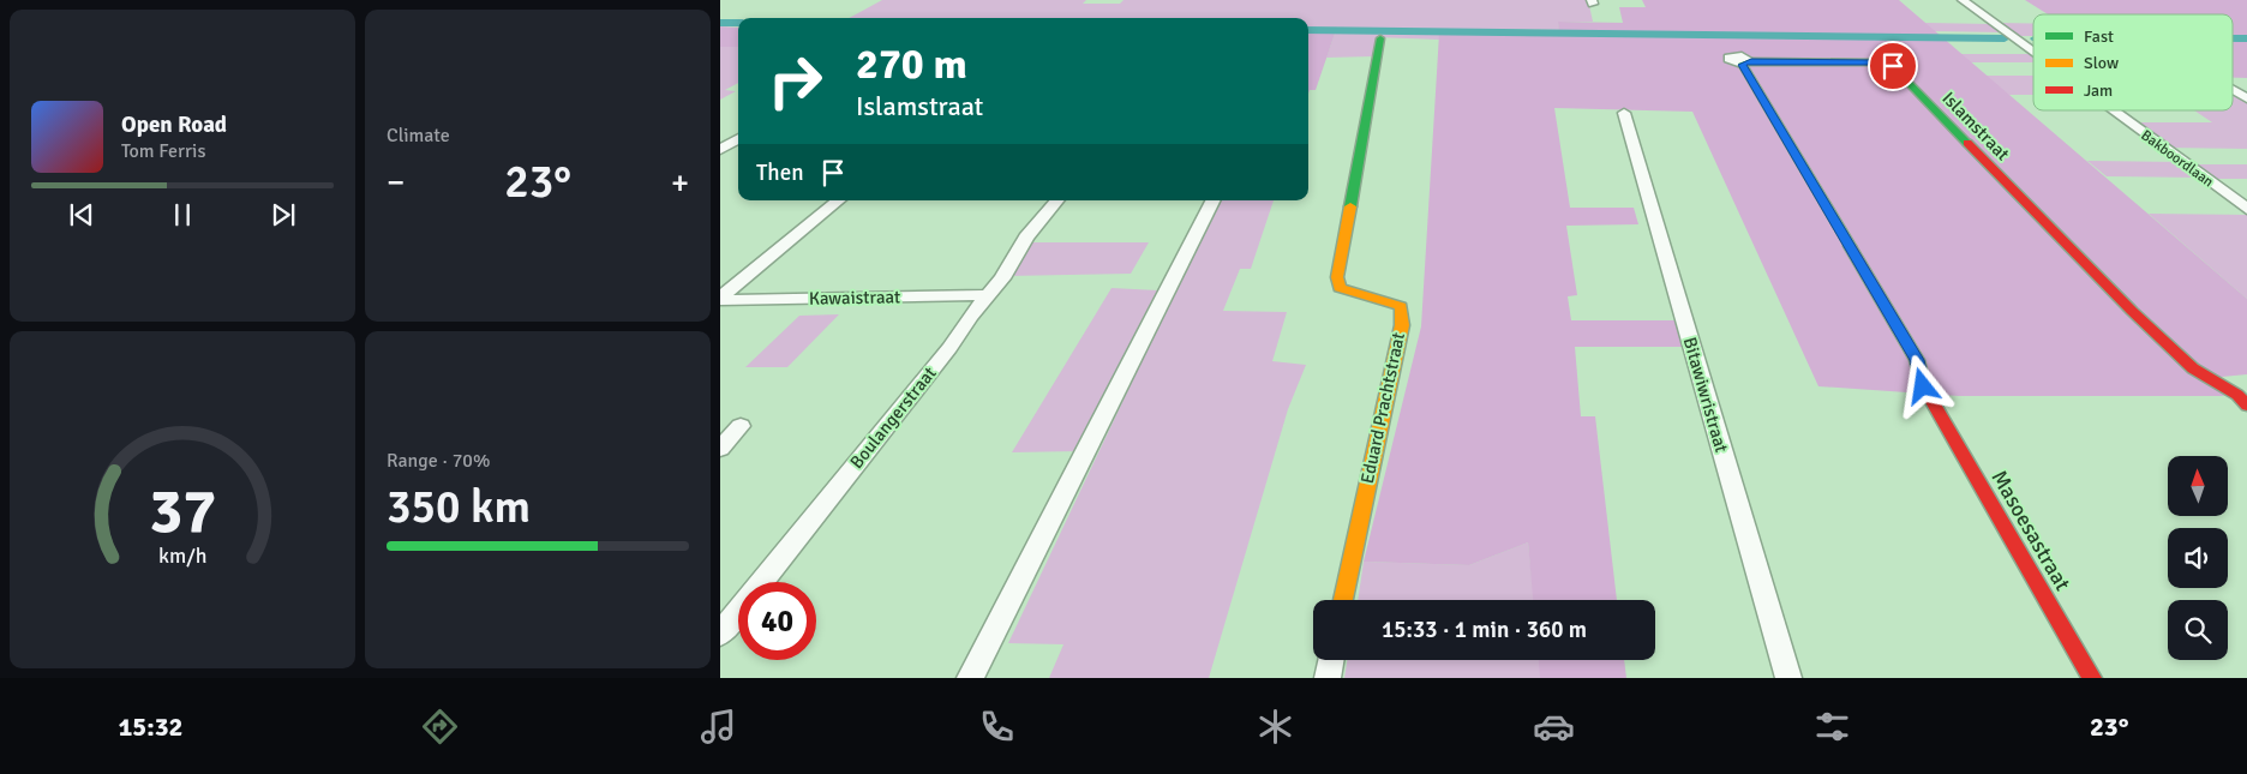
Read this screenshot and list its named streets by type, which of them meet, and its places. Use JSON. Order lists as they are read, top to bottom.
{
  "streets": {
    "street": [
      "Islamstraat",
      "Bakboordlaan",
      "Kawaistraat",
      "Bitawiwristraat",
      "Eduard Prachtstraat",
      "Boulangerstraat",
      "Masoesastraat"
    ]
  },
  "crossings": [
    ["Islamstraat", "Masoesastraat"],
    ["Kawaistraat", "Boulangerstraat"]
  ],
  "legend": ["Fast", "Slow", "Jam"],
  "north": "top",
  "page": {
    "tile": [
      "Climate",
      ["Range · 70%", "350 km"]
    ],
    "turn": ["270 m", "Islamstraat"],
    "song": ["Open Road", "Tom Ferris"],
    "then": "Then",
    "heat": ["−", "23°", "+"],
    "limit": "40",
    "trip": "15:33 · 1 min · 360 m",
    "tabs": ["15:32", "23°"],
    "gauge": ["37", "km/h"]
  }
}
